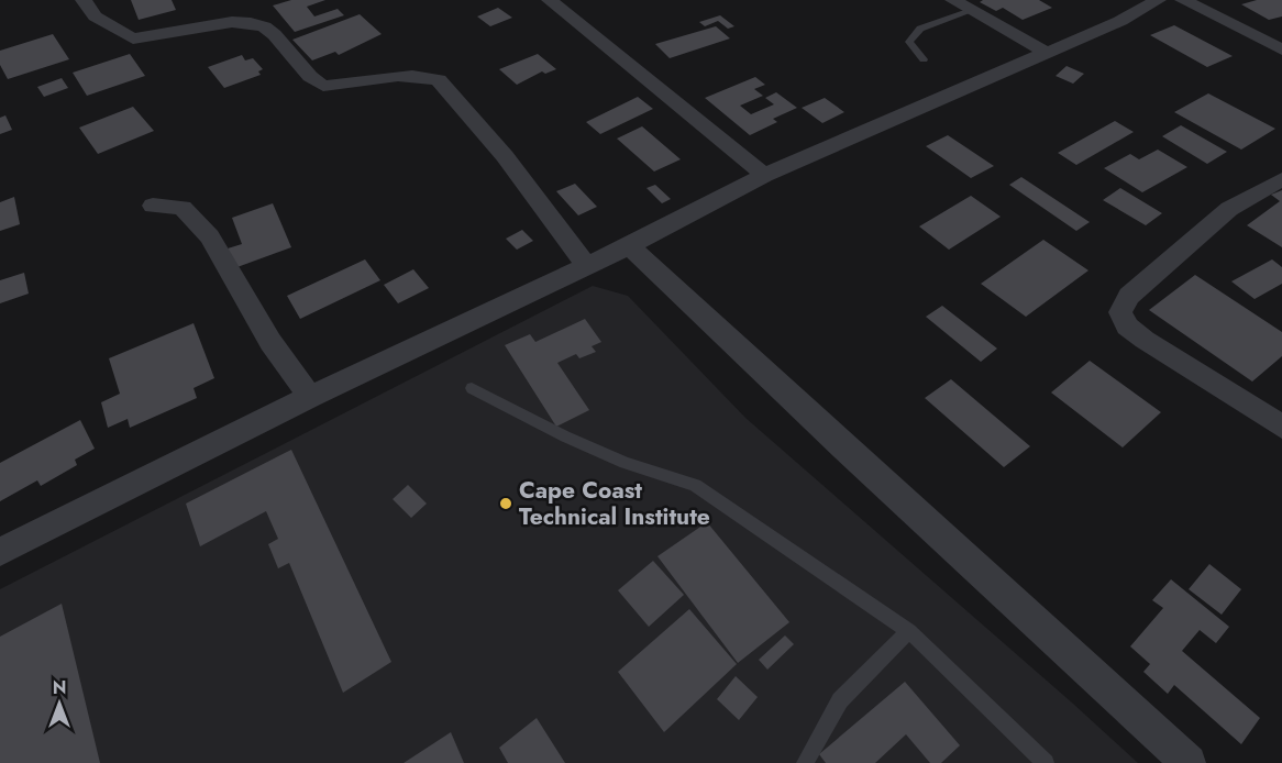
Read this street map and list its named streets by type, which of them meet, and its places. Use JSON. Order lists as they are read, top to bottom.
{
  "places": ["Cape Coast Technical Institute"],
  "north": "top"
}
